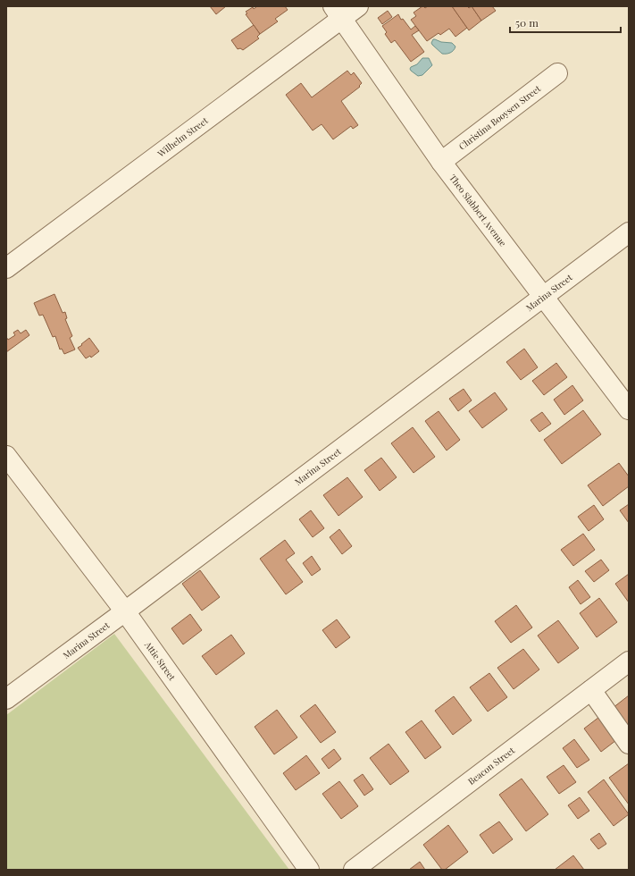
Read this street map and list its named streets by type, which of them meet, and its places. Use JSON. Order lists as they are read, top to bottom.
{
  "streets": {
    "street": [
      "Christina Booysen Street",
      "Wilhelm Street",
      "Theo Slabbert Avenue",
      "Marina Street",
      "Attie Street",
      "Beacon Street"
    ]
  },
  "crossings": [
    ["Christina Booysen Street", "Theo Slabbert Avenue"],
    ["Wilhelm Street", "Theo Slabbert Avenue"],
    ["Theo Slabbert Avenue", "Marina Street"],
    ["Marina Street", "Attie Street"]
  ],
  "scale_bar": "50 m"
}
